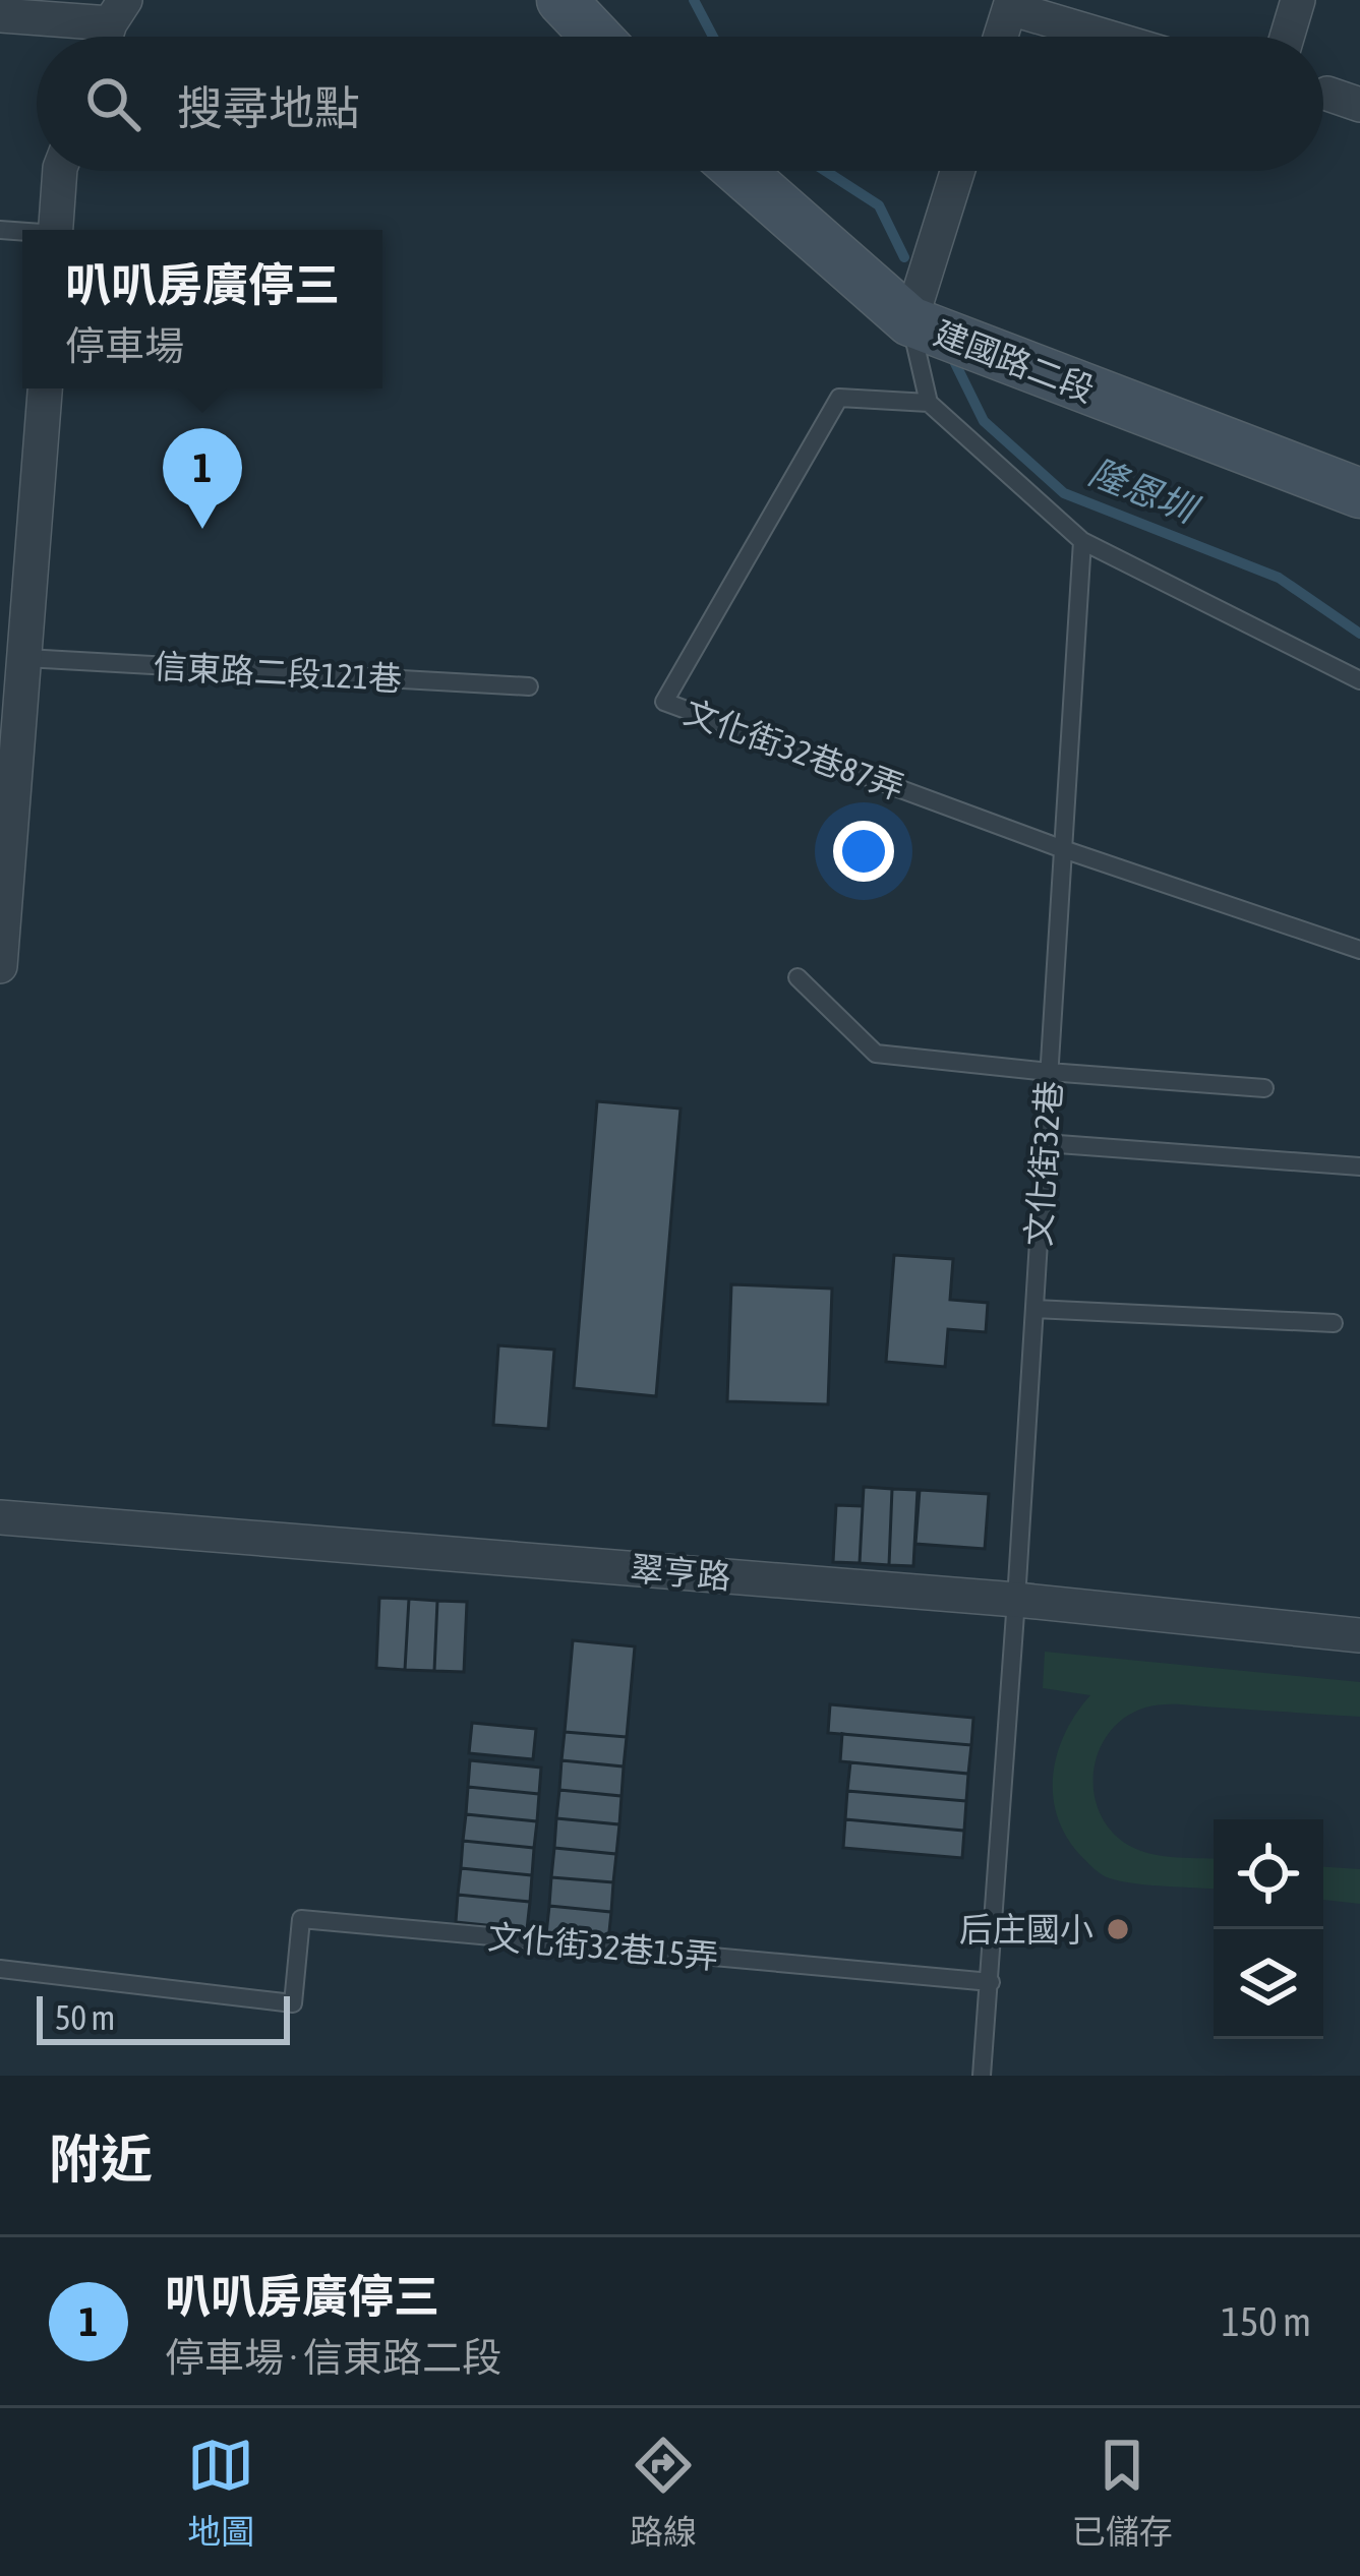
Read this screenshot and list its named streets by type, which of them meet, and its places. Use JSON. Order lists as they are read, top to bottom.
{
  "streets": {
    "street": ["建國路二段", "翠亨路"],
    "lane": [
      "信東路二段121巷",
      "文化街32巷87弄",
      "文化街32巷",
      "文化街32巷15弄"
    ]
  },
  "crossings": [
    ["文化街32巷87弄", "文化街32巷"],
    ["文化街32巷", "翠亨路"],
    ["文化街32巷", "文化街32巷15弄"]
  ],
  "water": ["隆恩圳"],
  "places": ["后庄國小"],
  "scale_bar": "50 m",
  "page": {
    "search": "搜尋地點",
    "popup": ["叭叭房廣停三", "停車場"],
    "pins": "1",
    "scale": "50 m",
    "heading": "附近",
    "list": [
      {
        "mark": "1",
        "name": "叭叭房廣停三",
        "note": "停車場 · 信東路二段",
        "value": "150 m"
      }
    ],
    "nav": ["地圖", "路線", "已儲存"]
  }
}
